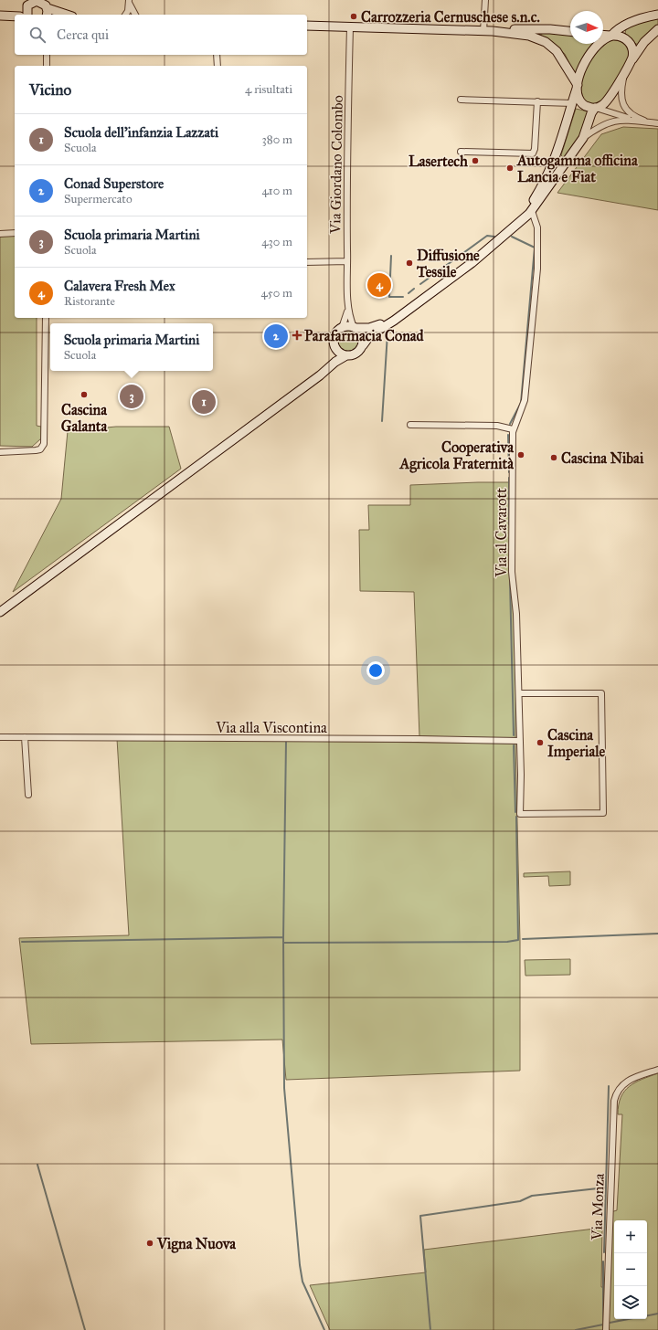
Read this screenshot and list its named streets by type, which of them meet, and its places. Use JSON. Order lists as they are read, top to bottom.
{
  "streets": {
    "street": [
      "Via Giordano Colombo",
      "Via al Cavarott",
      "Via alla Viscontina",
      "Via Monza"
    ]
  },
  "crossings": [
    ["Via al Cavarott", "Via alla Viscontina"]
  ],
  "places": {
    "other": [
      "Carrozzeria Cernuschese s.n.c.",
      "Lasertech",
      "Autogamma officina Lancia e Fiat",
      "Diffusione Tessile",
      "Cascina Galanta",
      "Cooperativa Agricola Fraternità",
      "Cascina Nibai",
      "Cascina Imperiale",
      "Vigna Nuova"
    ],
    "health": ["Parafarmacia Conad"]
  },
  "north": "right",
  "page": {
    "search": "Cerca qui",
    "heading": ["Vicino", "4 risultati"],
    "list": [
      {
        "mark": "1",
        "name": "Scuola dell'infanzia Lazzati",
        "note": "Scuola",
        "value": "380 m"
      },
      {
        "mark": "2",
        "name": "Conad Superstore",
        "note": "Supermercato",
        "value": "410 m"
      },
      {
        "mark": "3",
        "name": "Scuola primaria Martini",
        "note": "Scuola",
        "value": "430 m"
      },
      {
        "mark": "4",
        "name": "Calavera Fresh Mex",
        "note": "Ristorante",
        "value": "450 m"
      }
    ],
    "pins": [
      "4",
      "2",
      "3",
      "1"
    ],
    "popup": ["Scuola primaria Martini", "Scuola"],
    "map_buttons": ["+", "−"]
  }
}
